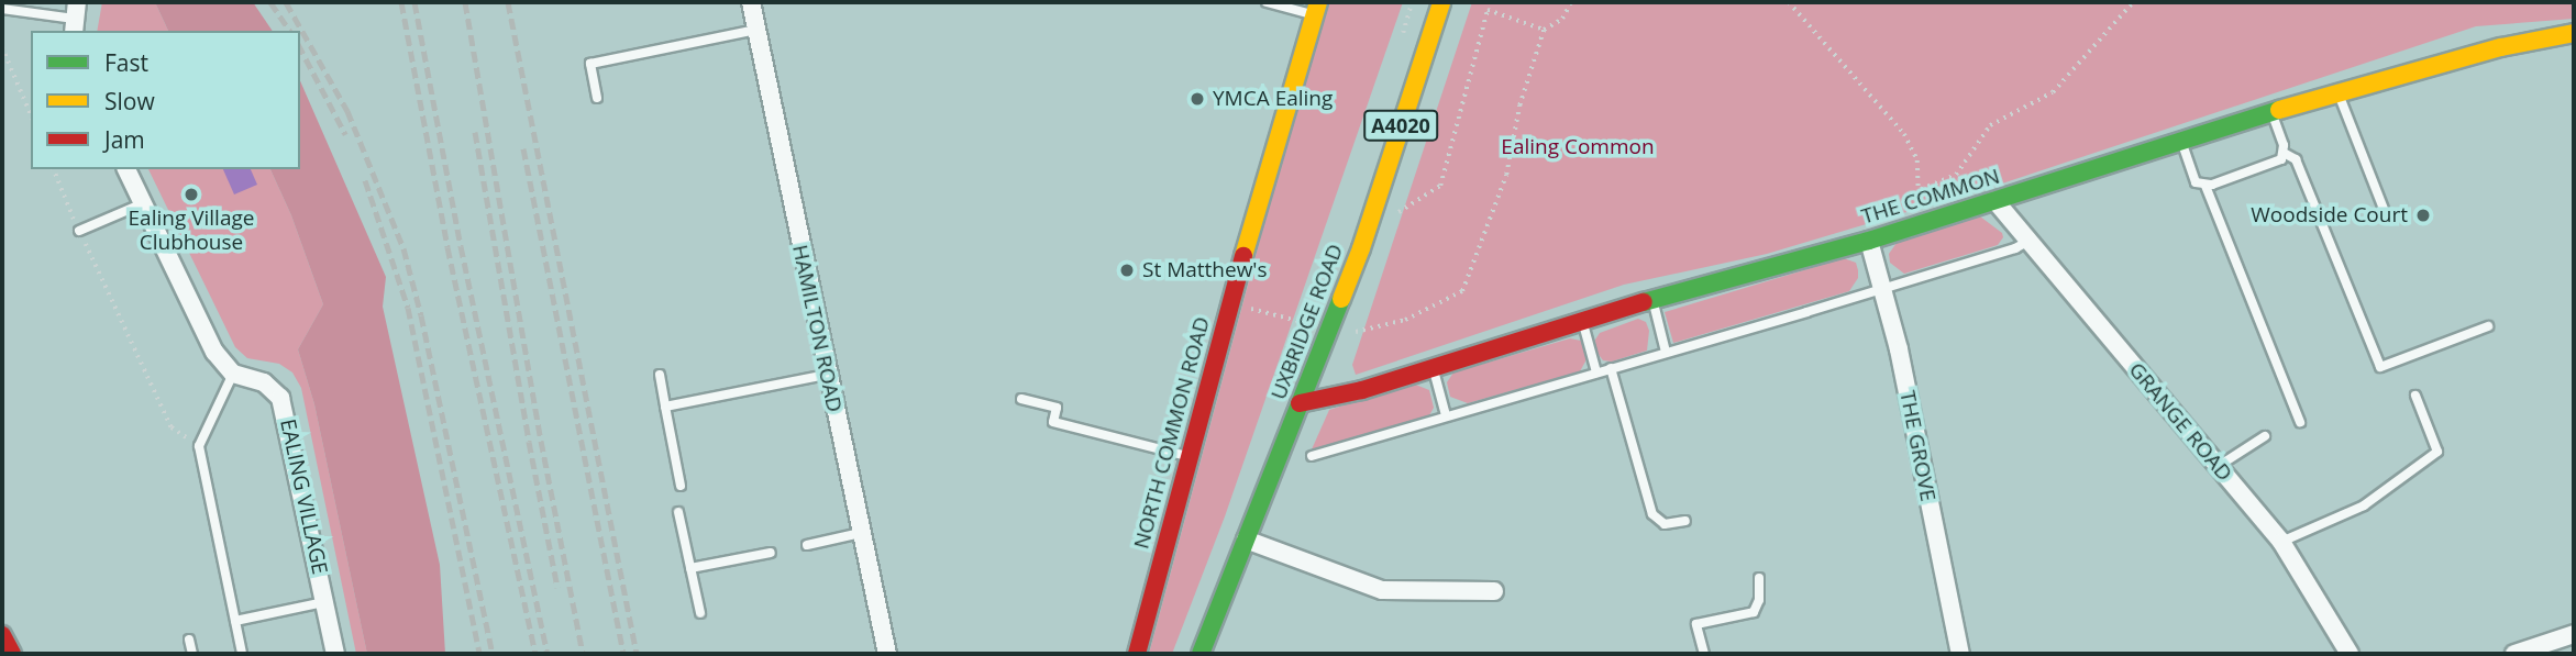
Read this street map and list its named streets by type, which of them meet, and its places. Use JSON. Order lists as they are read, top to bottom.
{
  "streets": {
    "street": [
      "A4020",
      "THE COMMON",
      "UXBRIDGE ROAD",
      "HAMILTON ROAD",
      "GRANGE ROAD",
      "NORTH COMMON ROAD",
      "THE GROVE",
      "EALING VILLAGE"
    ]
  },
  "crossings": [
    ["THE COMMON", "UXBRIDGE ROAD"],
    ["THE COMMON", "GRANGE ROAD"],
    ["THE COMMON", "THE GROVE"]
  ],
  "parks": ["Ealing Common"],
  "places": [
    "YMCA Ealing",
    "Ealing Village Clubhouse",
    "Woodside Court",
    "St Matthew's"
  ],
  "legend": ["Fast", "Slow", "Jam"]
}
